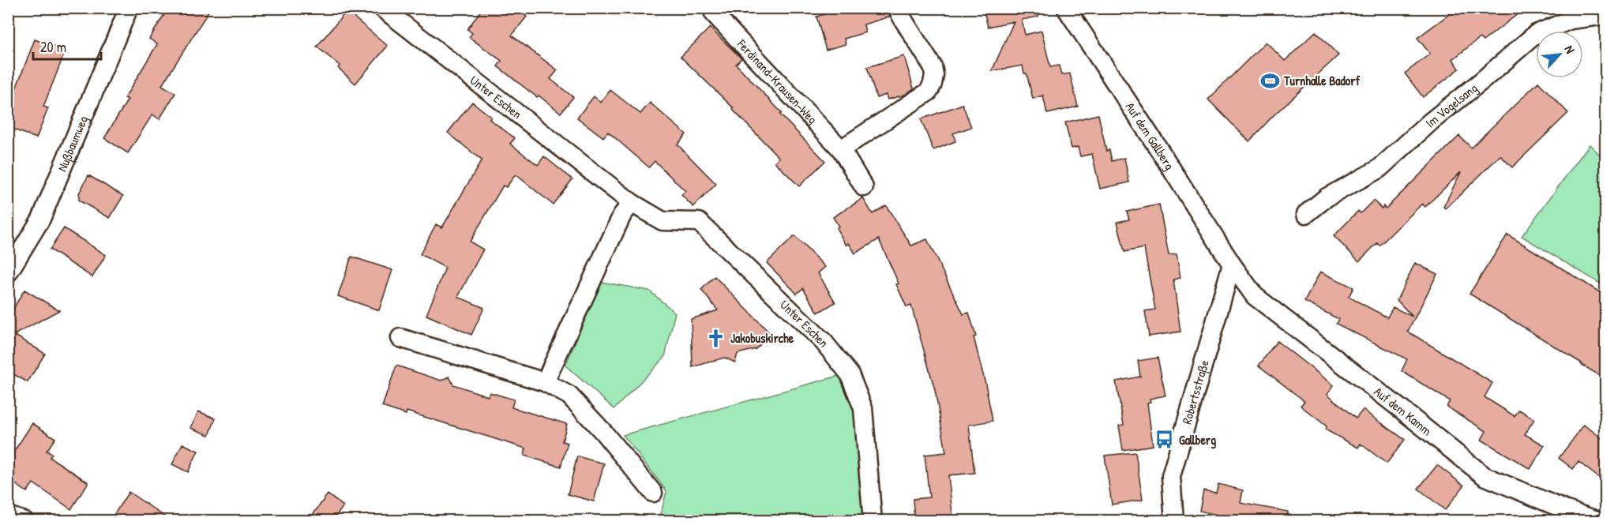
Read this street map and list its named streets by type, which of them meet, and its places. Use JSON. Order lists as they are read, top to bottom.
{
  "streets": {
    "street": [
      "Ferdinand-Krausen-Weg",
      "Unter Eschen",
      "Im Vogelsang",
      "Auf dem Gallberg",
      "Nußbaumweg",
      "Robertsstraße",
      "Auf dem Kamm"
    ]
  },
  "crossings": [
    ["Auf dem Gallberg", "Robertsstraße"],
    ["Auf dem Gallberg", "Auf dem Kamm"],
    ["Robertsstraße", "Auf dem Kamm"]
  ],
  "places": {
    "sports": ["Turnhalle Badorf"],
    "church": ["Jakobuskirche"],
    "bus stop": ["Gallberg"]
  },
  "scale_bar": "20 m",
  "north": "top right"
}
